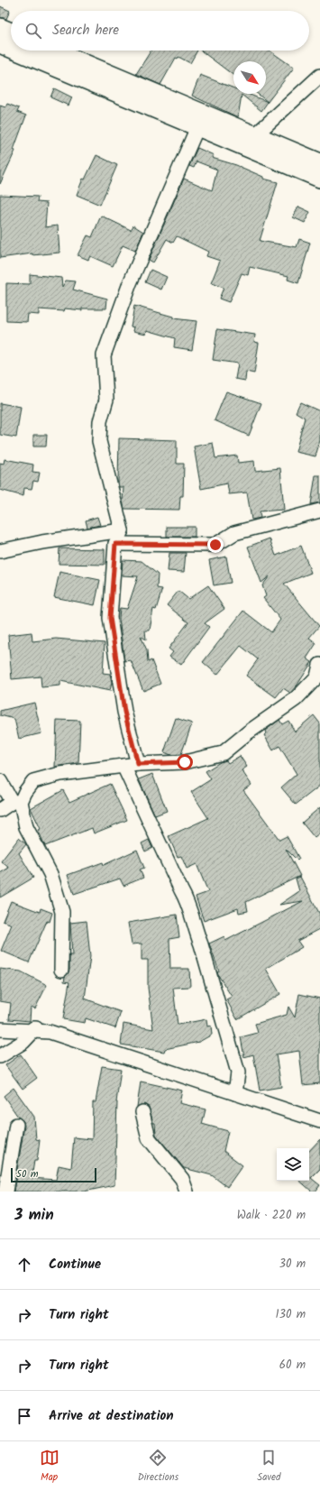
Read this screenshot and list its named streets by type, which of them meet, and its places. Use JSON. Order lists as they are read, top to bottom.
{
  "scale_bar": "50 m",
  "north": "bottom right",
  "page": {
    "search": "Search here",
    "scale": "50 m",
    "heading": ["3 min", "Walk · 220 m"],
    "list": [
      ["Continue", "30 m"],
      ["Turn right", "130 m"],
      ["Turn right", "60 m"],
      "Arrive at destination"
    ],
    "nav": ["Map", "Directions", "Saved"]
  }
}
